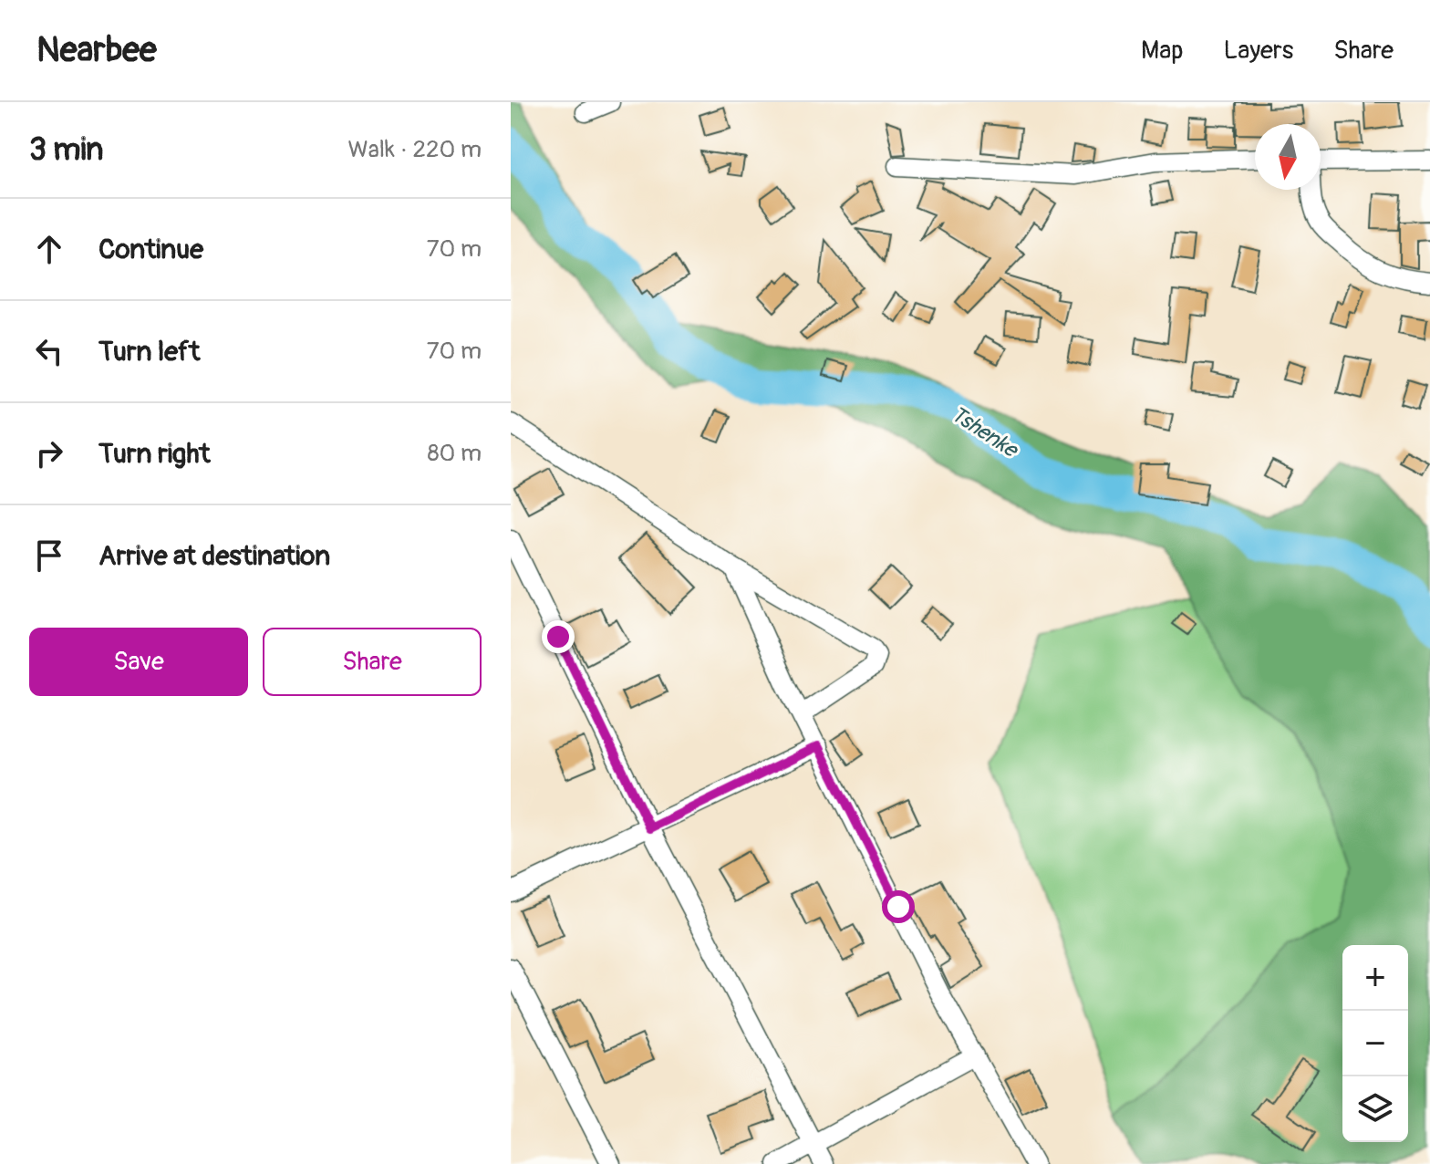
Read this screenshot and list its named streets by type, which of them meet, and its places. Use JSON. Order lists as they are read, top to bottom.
{
  "water": ["Tshenke"],
  "north": "bottom",
  "page": {
    "header": "Nearbee",
    "nav": ["Map", "Layers", "Share"],
    "heading": ["3 min", "Walk · 220 m"],
    "list": [
      ["Continue", "70 m"],
      ["Turn left", "70 m"],
      ["Turn right", "80 m"],
      "Arrive at destination"
    ],
    "buttons": ["Save", "Share"],
    "map_buttons": ["+", "−"]
  }
}
